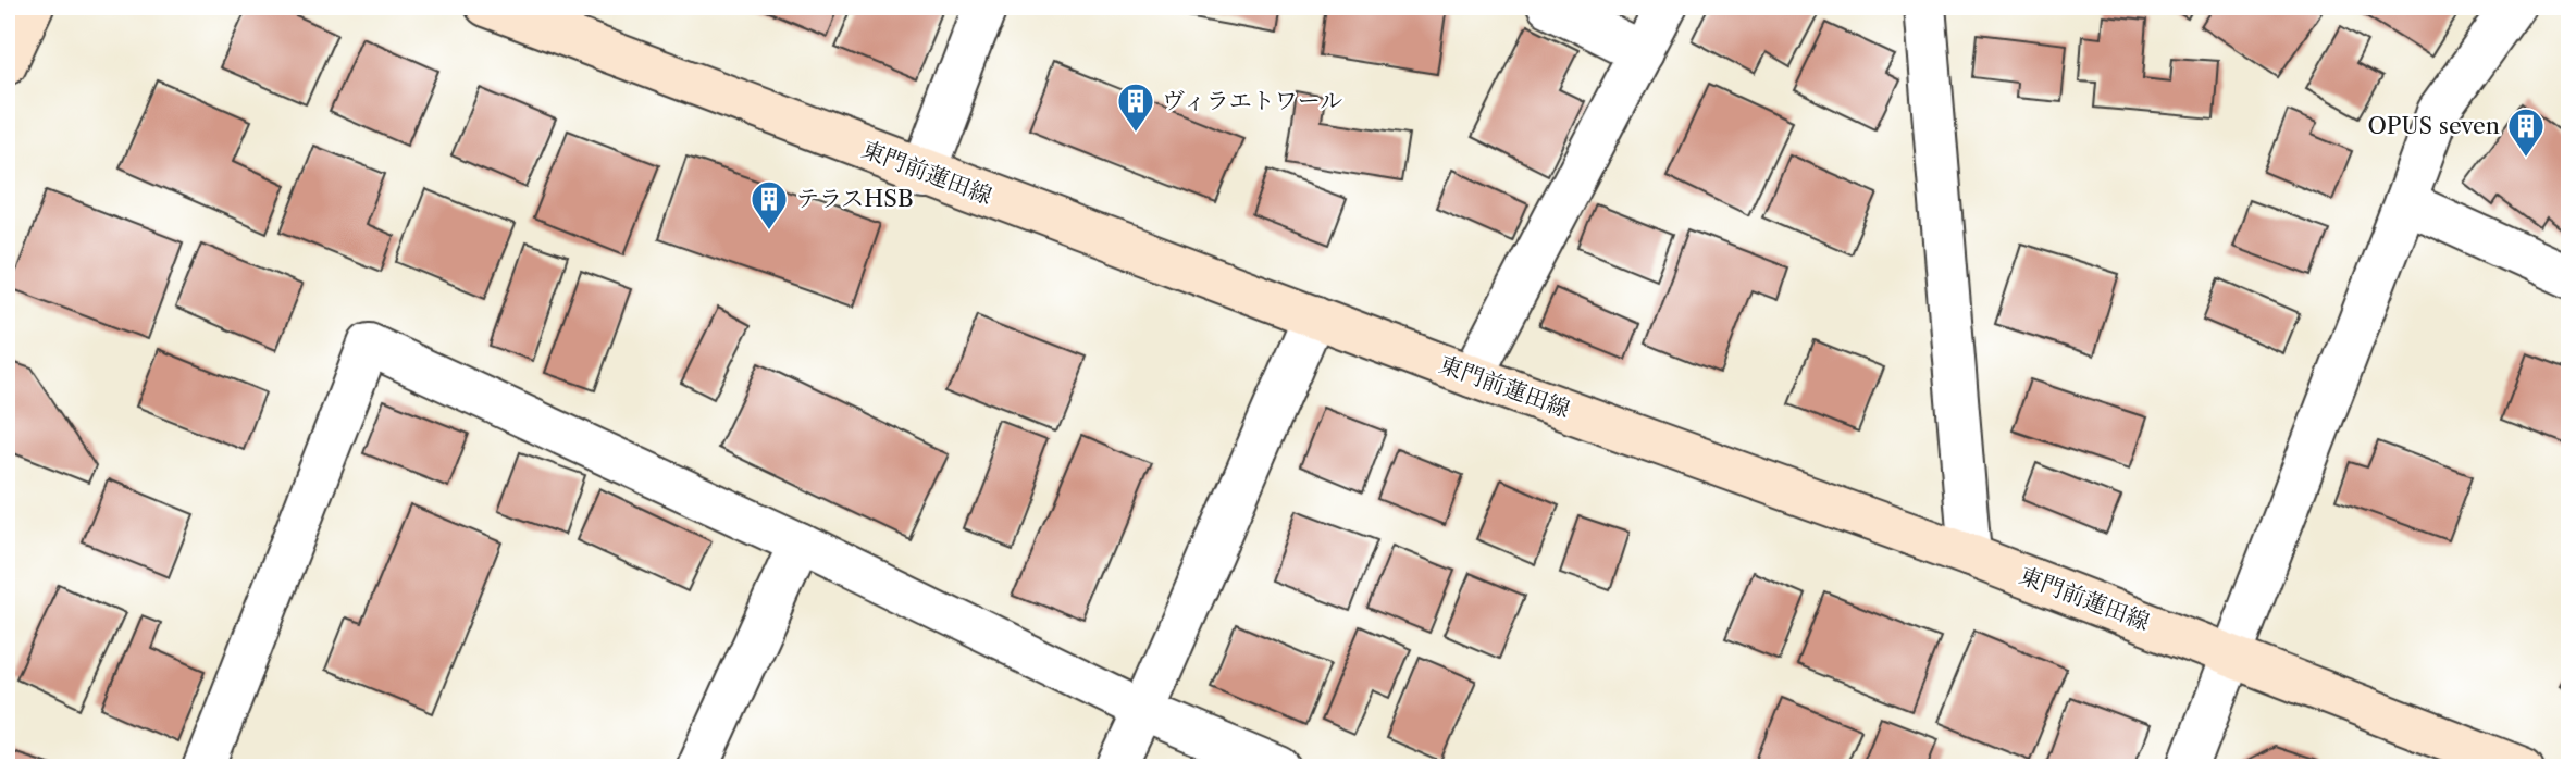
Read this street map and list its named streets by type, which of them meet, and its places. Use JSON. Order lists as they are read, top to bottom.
{
  "streets": {
    "main road": ["東門前蓮田線"]
  },
  "places": {
    "building": ["ヴィラエトワール", "OPUS seven", "テラスHSB"]
  }
}
